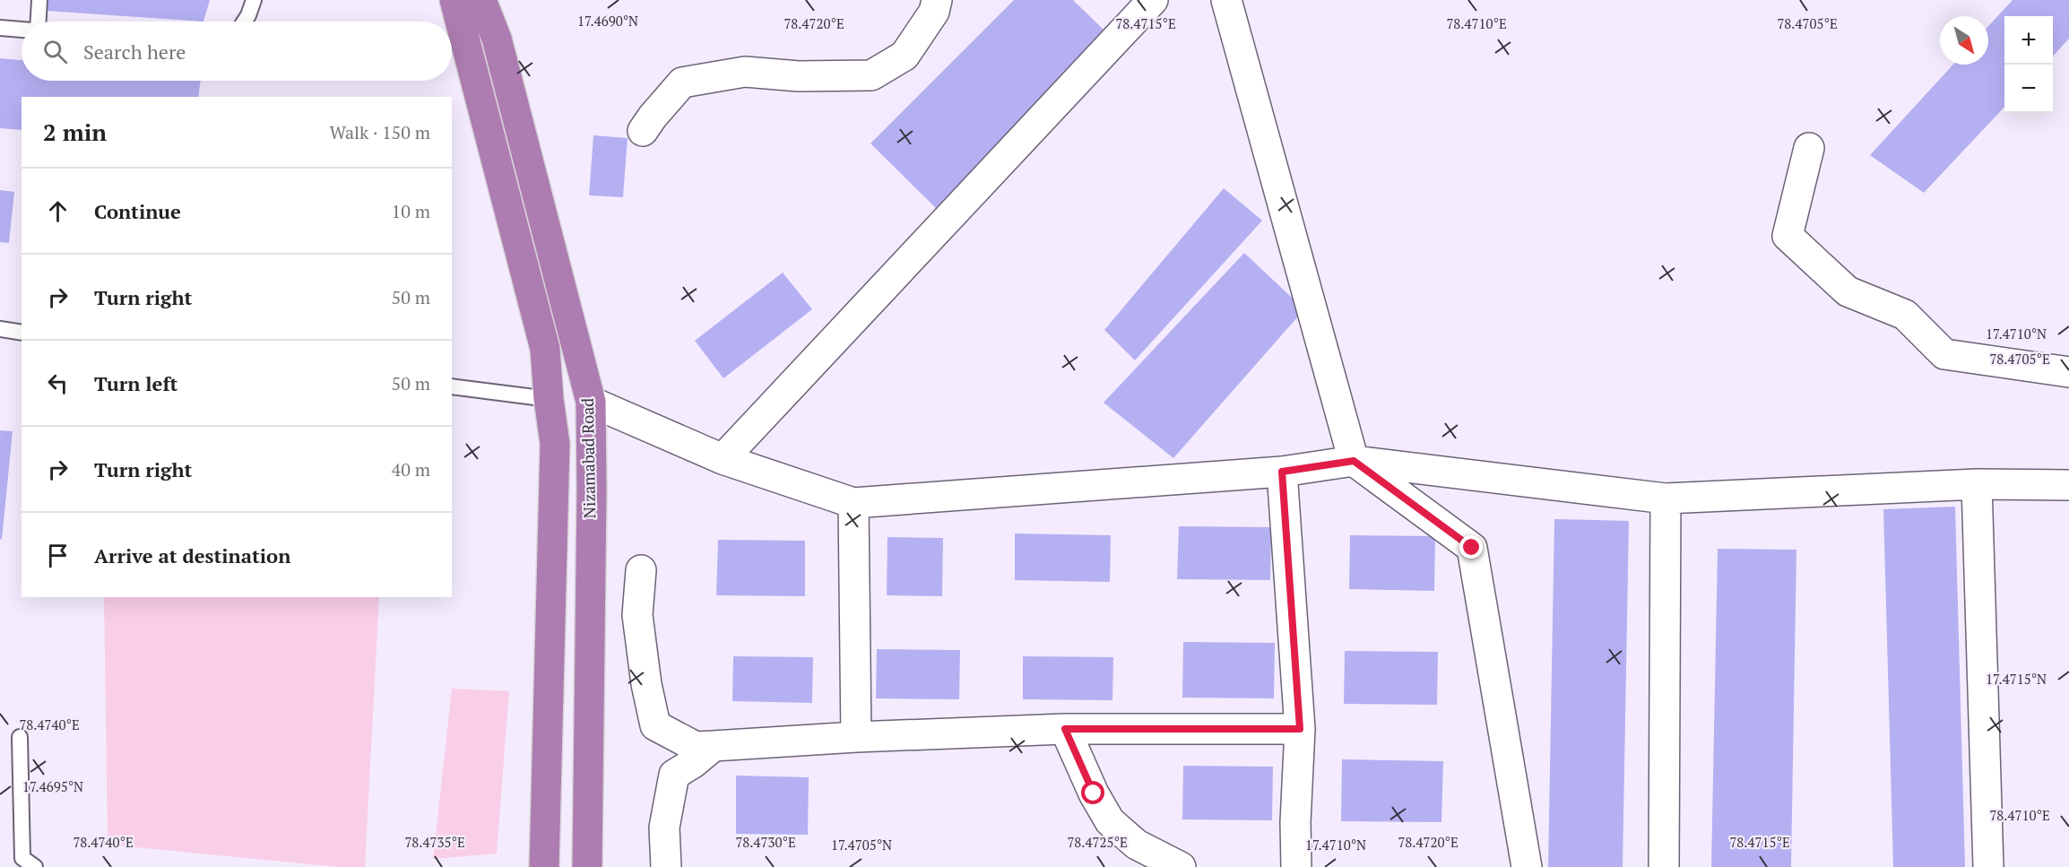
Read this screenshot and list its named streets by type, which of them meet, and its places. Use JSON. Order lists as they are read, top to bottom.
{
  "streets": {
    "highway": ["Nizamabad Road"]
  },
  "north": "bottom right",
  "page": {
    "map_buttons": ["+", "−"],
    "search": "Search here",
    "heading": ["2 min", "Walk · 150 m"],
    "list": [
      ["Continue", "10 m"],
      ["Turn right", "50 m"],
      ["Turn left", "50 m"],
      ["Turn right", "40 m"],
      "Arrive at destination"
    ]
  },
  "coordinates": [
    "17.4690°N",
    "78.4720°E",
    "78.4715°E",
    "78.4710°E",
    "78.4705°E",
    "17.4710°N",
    "17.4715°N",
    "78.4740°E",
    "17.4695°N",
    "78.4735°E",
    "78.4730°E",
    "78.4725°E",
    "17.4705°N"
  ]
}
